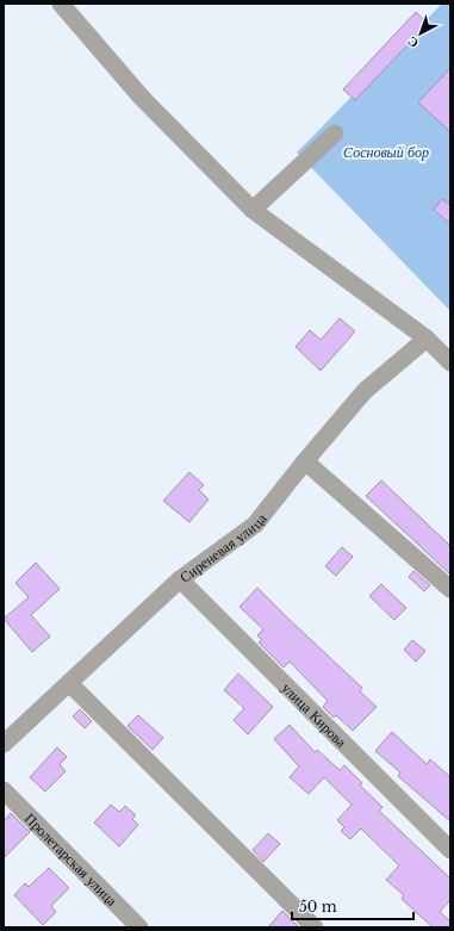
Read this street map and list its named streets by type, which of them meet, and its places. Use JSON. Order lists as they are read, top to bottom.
{
  "streets": {
    "street": ["Сиреневая улица", "улица Кирова", "Пролетарская улица"]
  },
  "crossings": [
    ["Сиреневая улица", "улица Кирова"]
  ],
  "parks": ["Сосновый бор"],
  "scale_bar": "50 m",
  "north": "bottom left"
}
